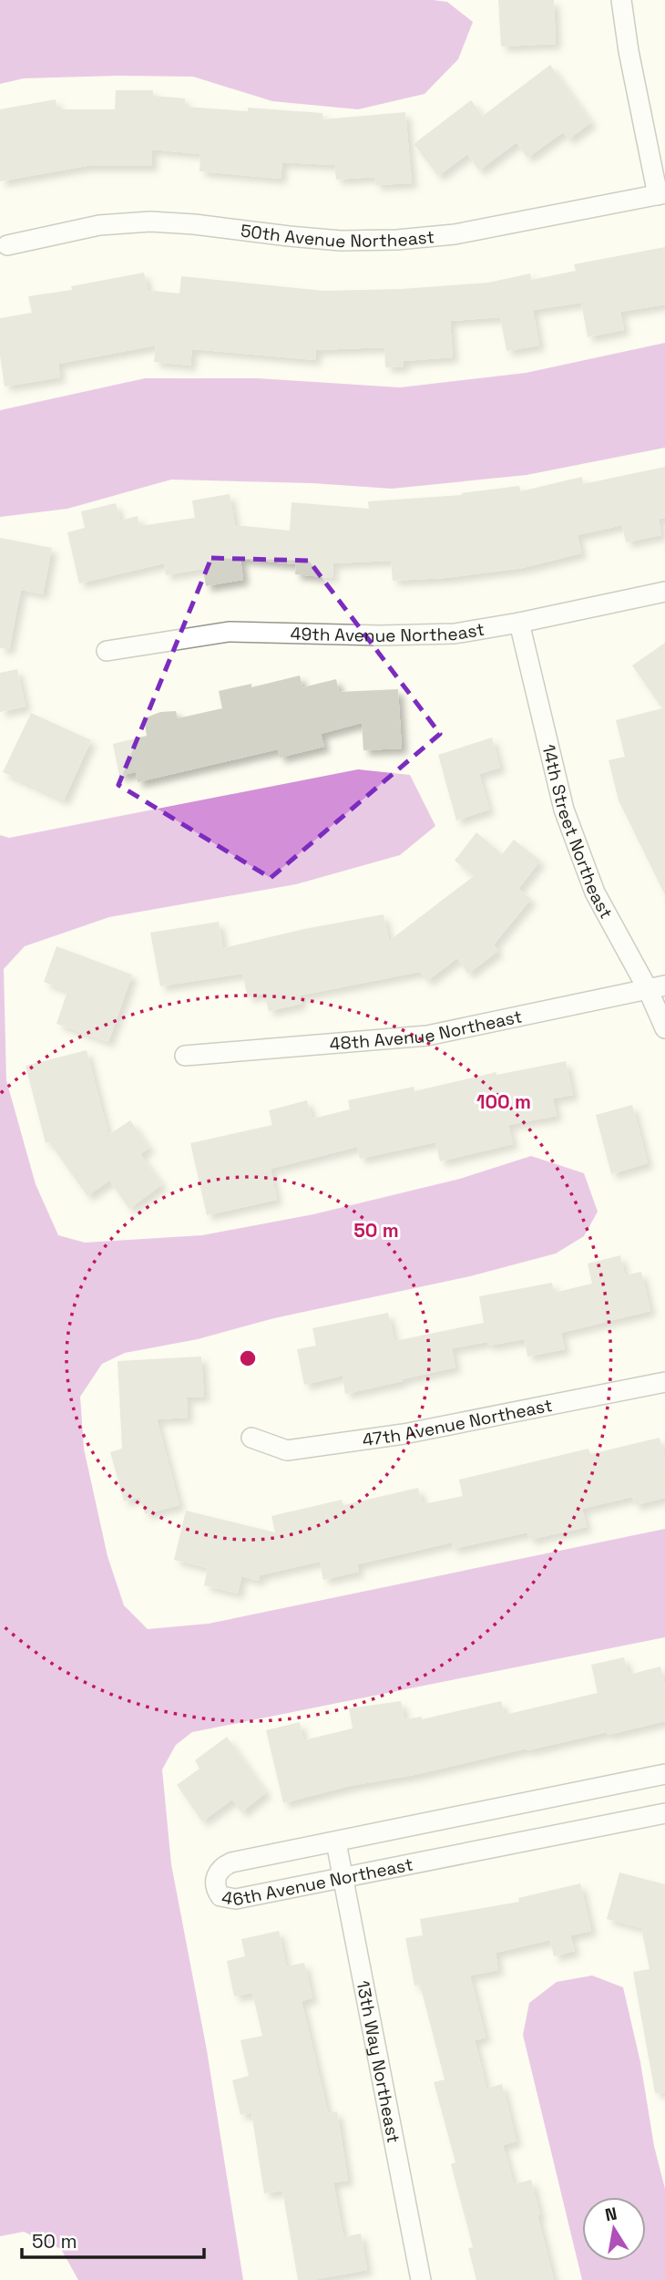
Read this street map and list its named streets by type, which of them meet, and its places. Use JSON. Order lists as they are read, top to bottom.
{
  "streets": {
    "street": [
      "50th Avenue Northeast",
      "49th Avenue Northeast",
      "14th Street Northeast",
      "48th Avenue Northeast",
      "47th Avenue Northeast",
      "46th Avenue Northeast",
      "13th Way Northeast"
    ]
  },
  "crossings": [
    ["49th Avenue Northeast", "14th Street Northeast"],
    ["14th Street Northeast", "48th Avenue Northeast"],
    ["46th Avenue Northeast", "13th Way Northeast"]
  ],
  "scale_bar": "50 m",
  "north": "top",
  "rings": ["100 m", "50 m"]
}
